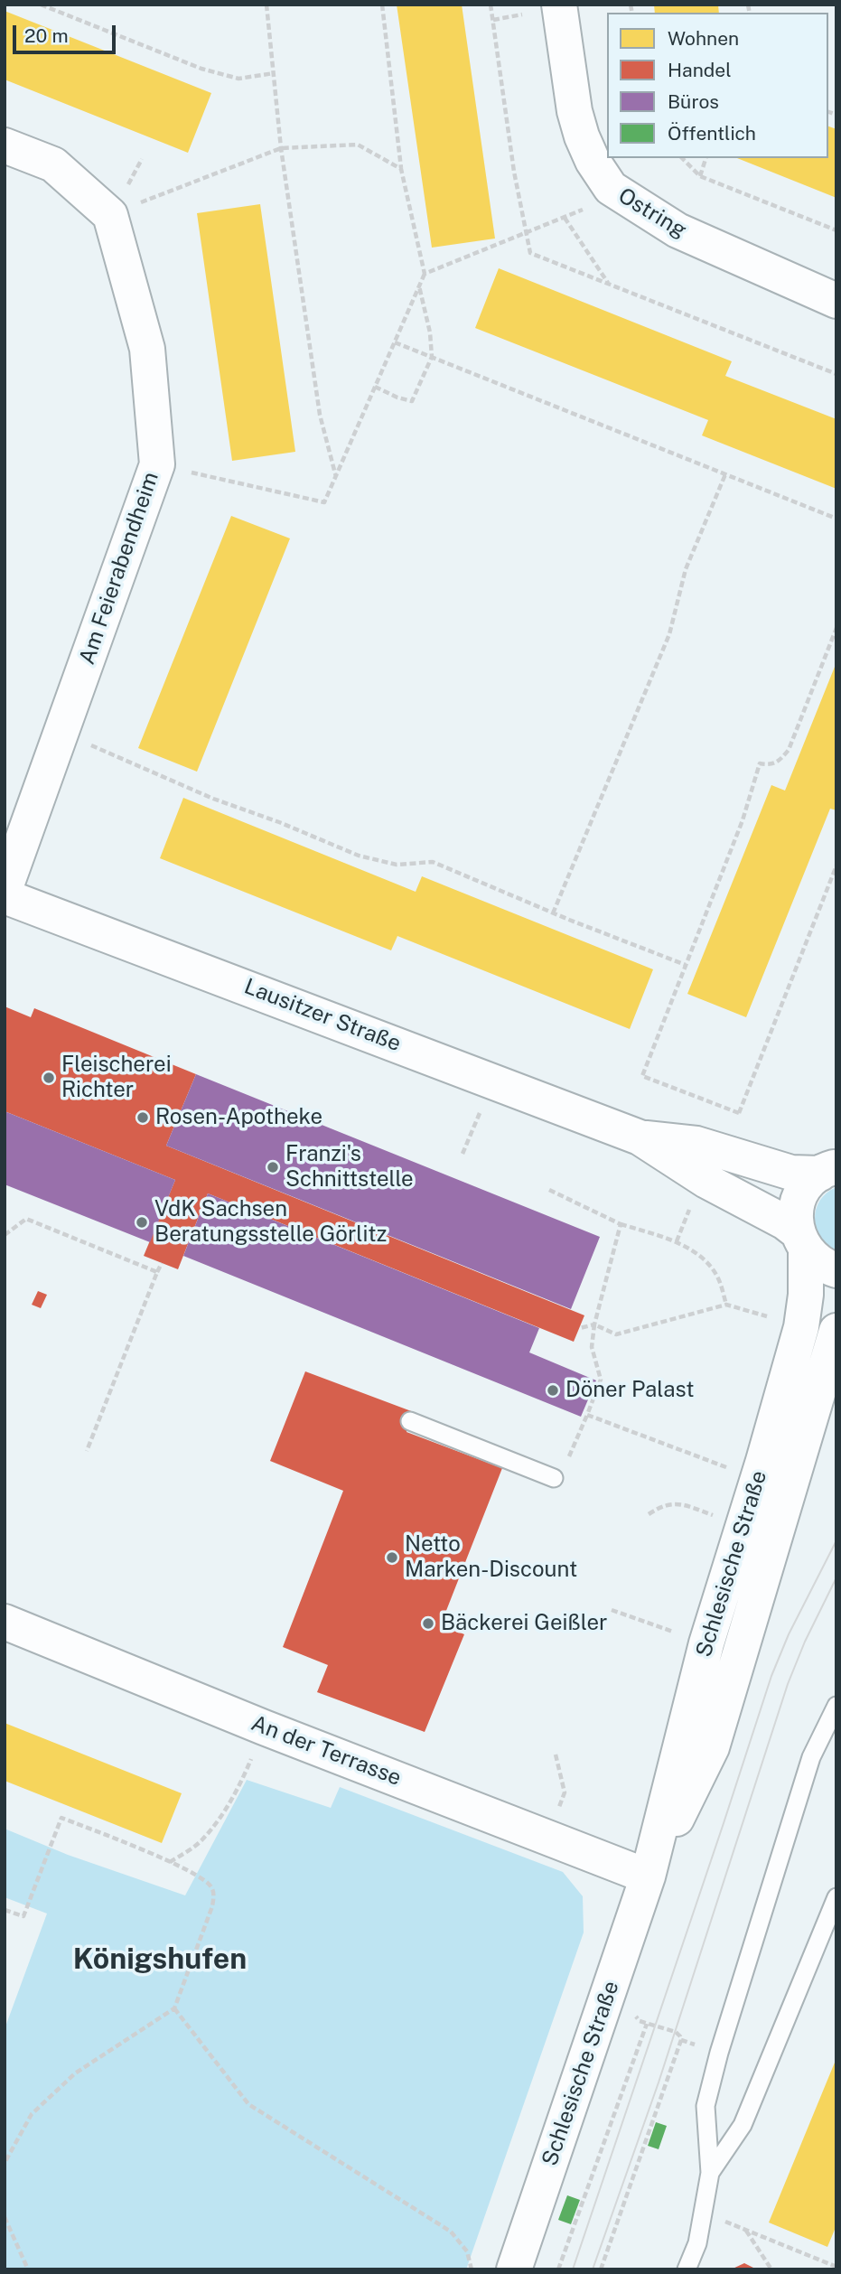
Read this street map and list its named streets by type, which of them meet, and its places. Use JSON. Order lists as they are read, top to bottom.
{
  "streets": {
    "street": [
      "Ostring",
      "Am Feierabendheim",
      "Lausitzer Straße",
      "Schlesische Straße",
      "An der Terrasse"
    ]
  },
  "crossings": [
    ["Lausitzer Straße", "Schlesische Straße"],
    ["Schlesische Straße", "An der Terrasse"]
  ],
  "districts": ["Königshufen"],
  "places": [
    "Fleischerei Richter",
    "Rosen-Apotheke",
    "Franzi's Schnittstelle",
    "VdK Sachsen Beratungsstelle Görlitz",
    "Döner Palast",
    "Netto Marken-Discount",
    "Bäckerei Geißler"
  ],
  "legend": [
    "Wohnen",
    "Handel",
    "Büros",
    "Öffentlich"
  ],
  "scale_bar": "20 m"
}
